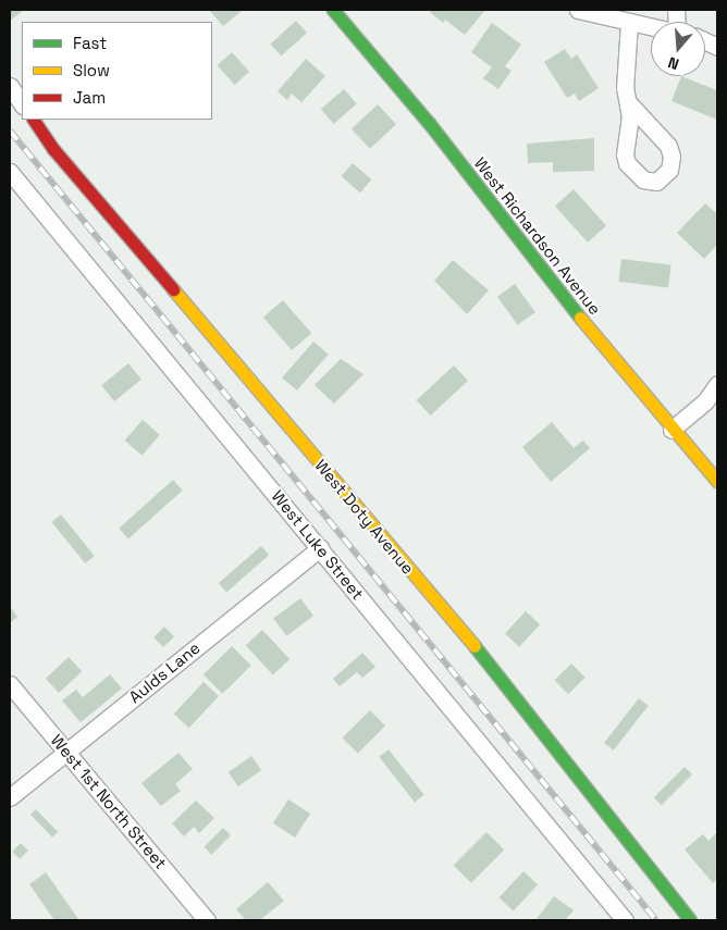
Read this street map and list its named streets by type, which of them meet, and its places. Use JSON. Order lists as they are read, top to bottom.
{
  "streets": {
    "street": [
      "West Richardson Avenue",
      "West Doty Avenue",
      "West Luke Street",
      "Aulds Lane",
      "West 1st North Street"
    ]
  },
  "crossings": [
    ["West Luke Street", "Aulds Lane"],
    ["Aulds Lane", "West 1st North Street"]
  ],
  "legend": ["Fast", "Slow", "Jam"],
  "north": "bottom"
}
